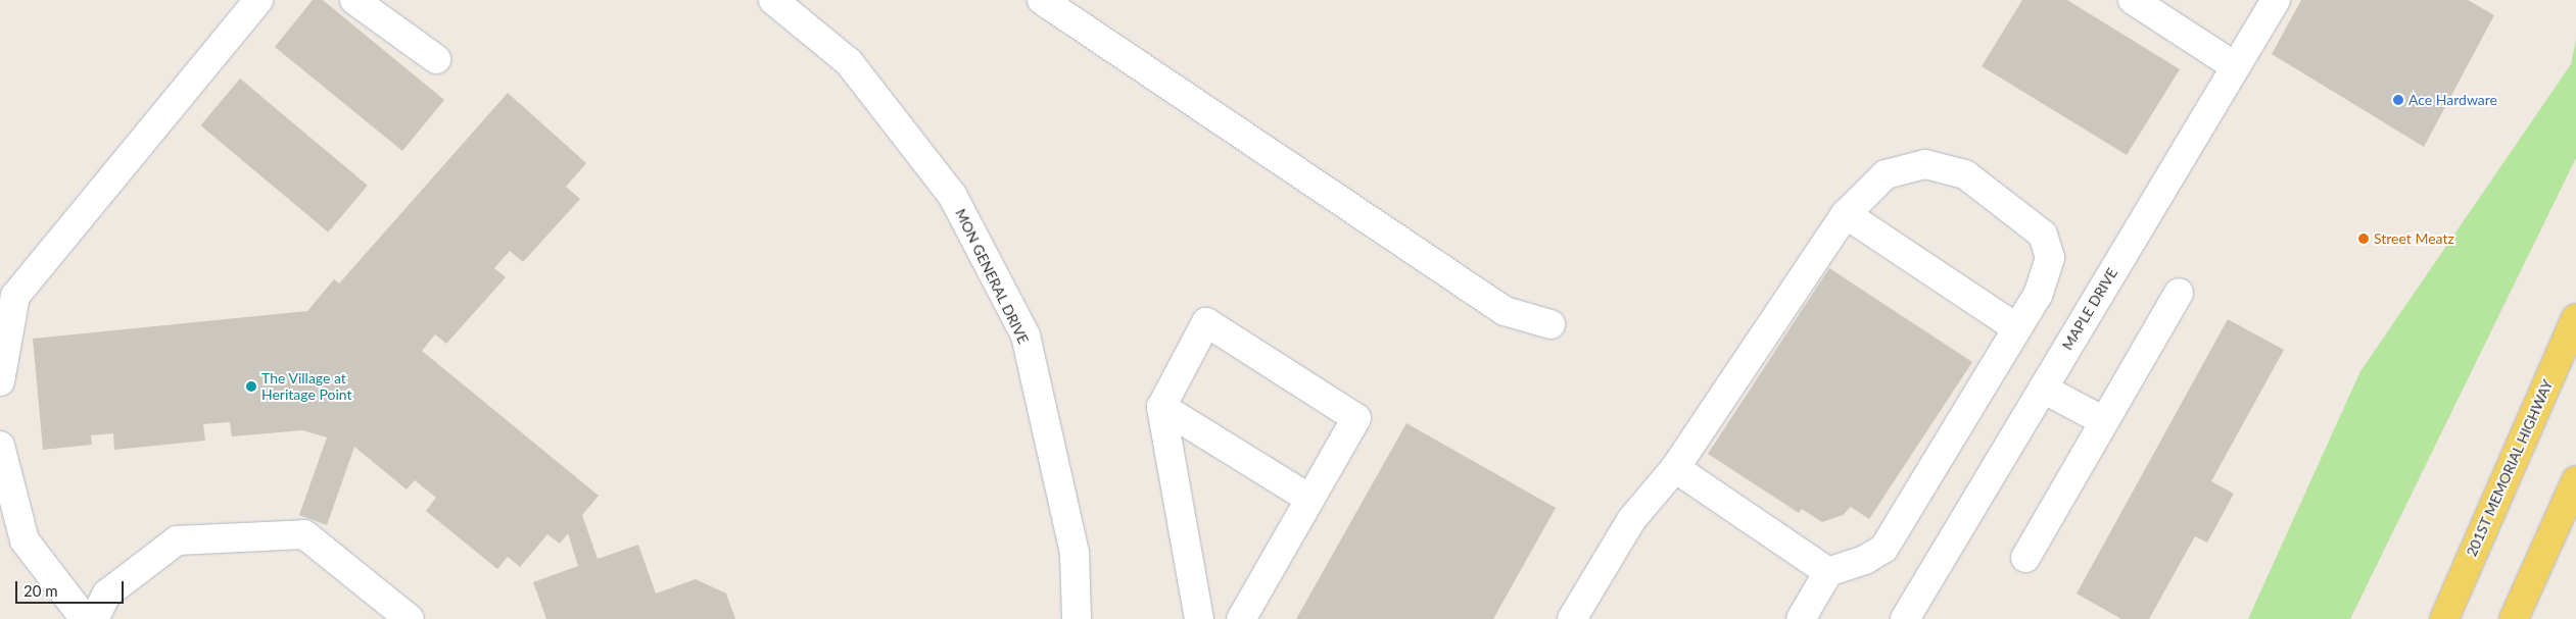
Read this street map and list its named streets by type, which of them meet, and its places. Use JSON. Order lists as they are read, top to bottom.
{
  "streets": {
    "main road": ["201ST MEMORIAL HIGHWAY"],
    "street": ["MON GENERAL DRIVE", "MAPLE DRIVE"]
  },
  "places": ["Ace Hardware", "Street Meatz", "The Village at Heritage Point"],
  "scale_bar": "20 m"
}
